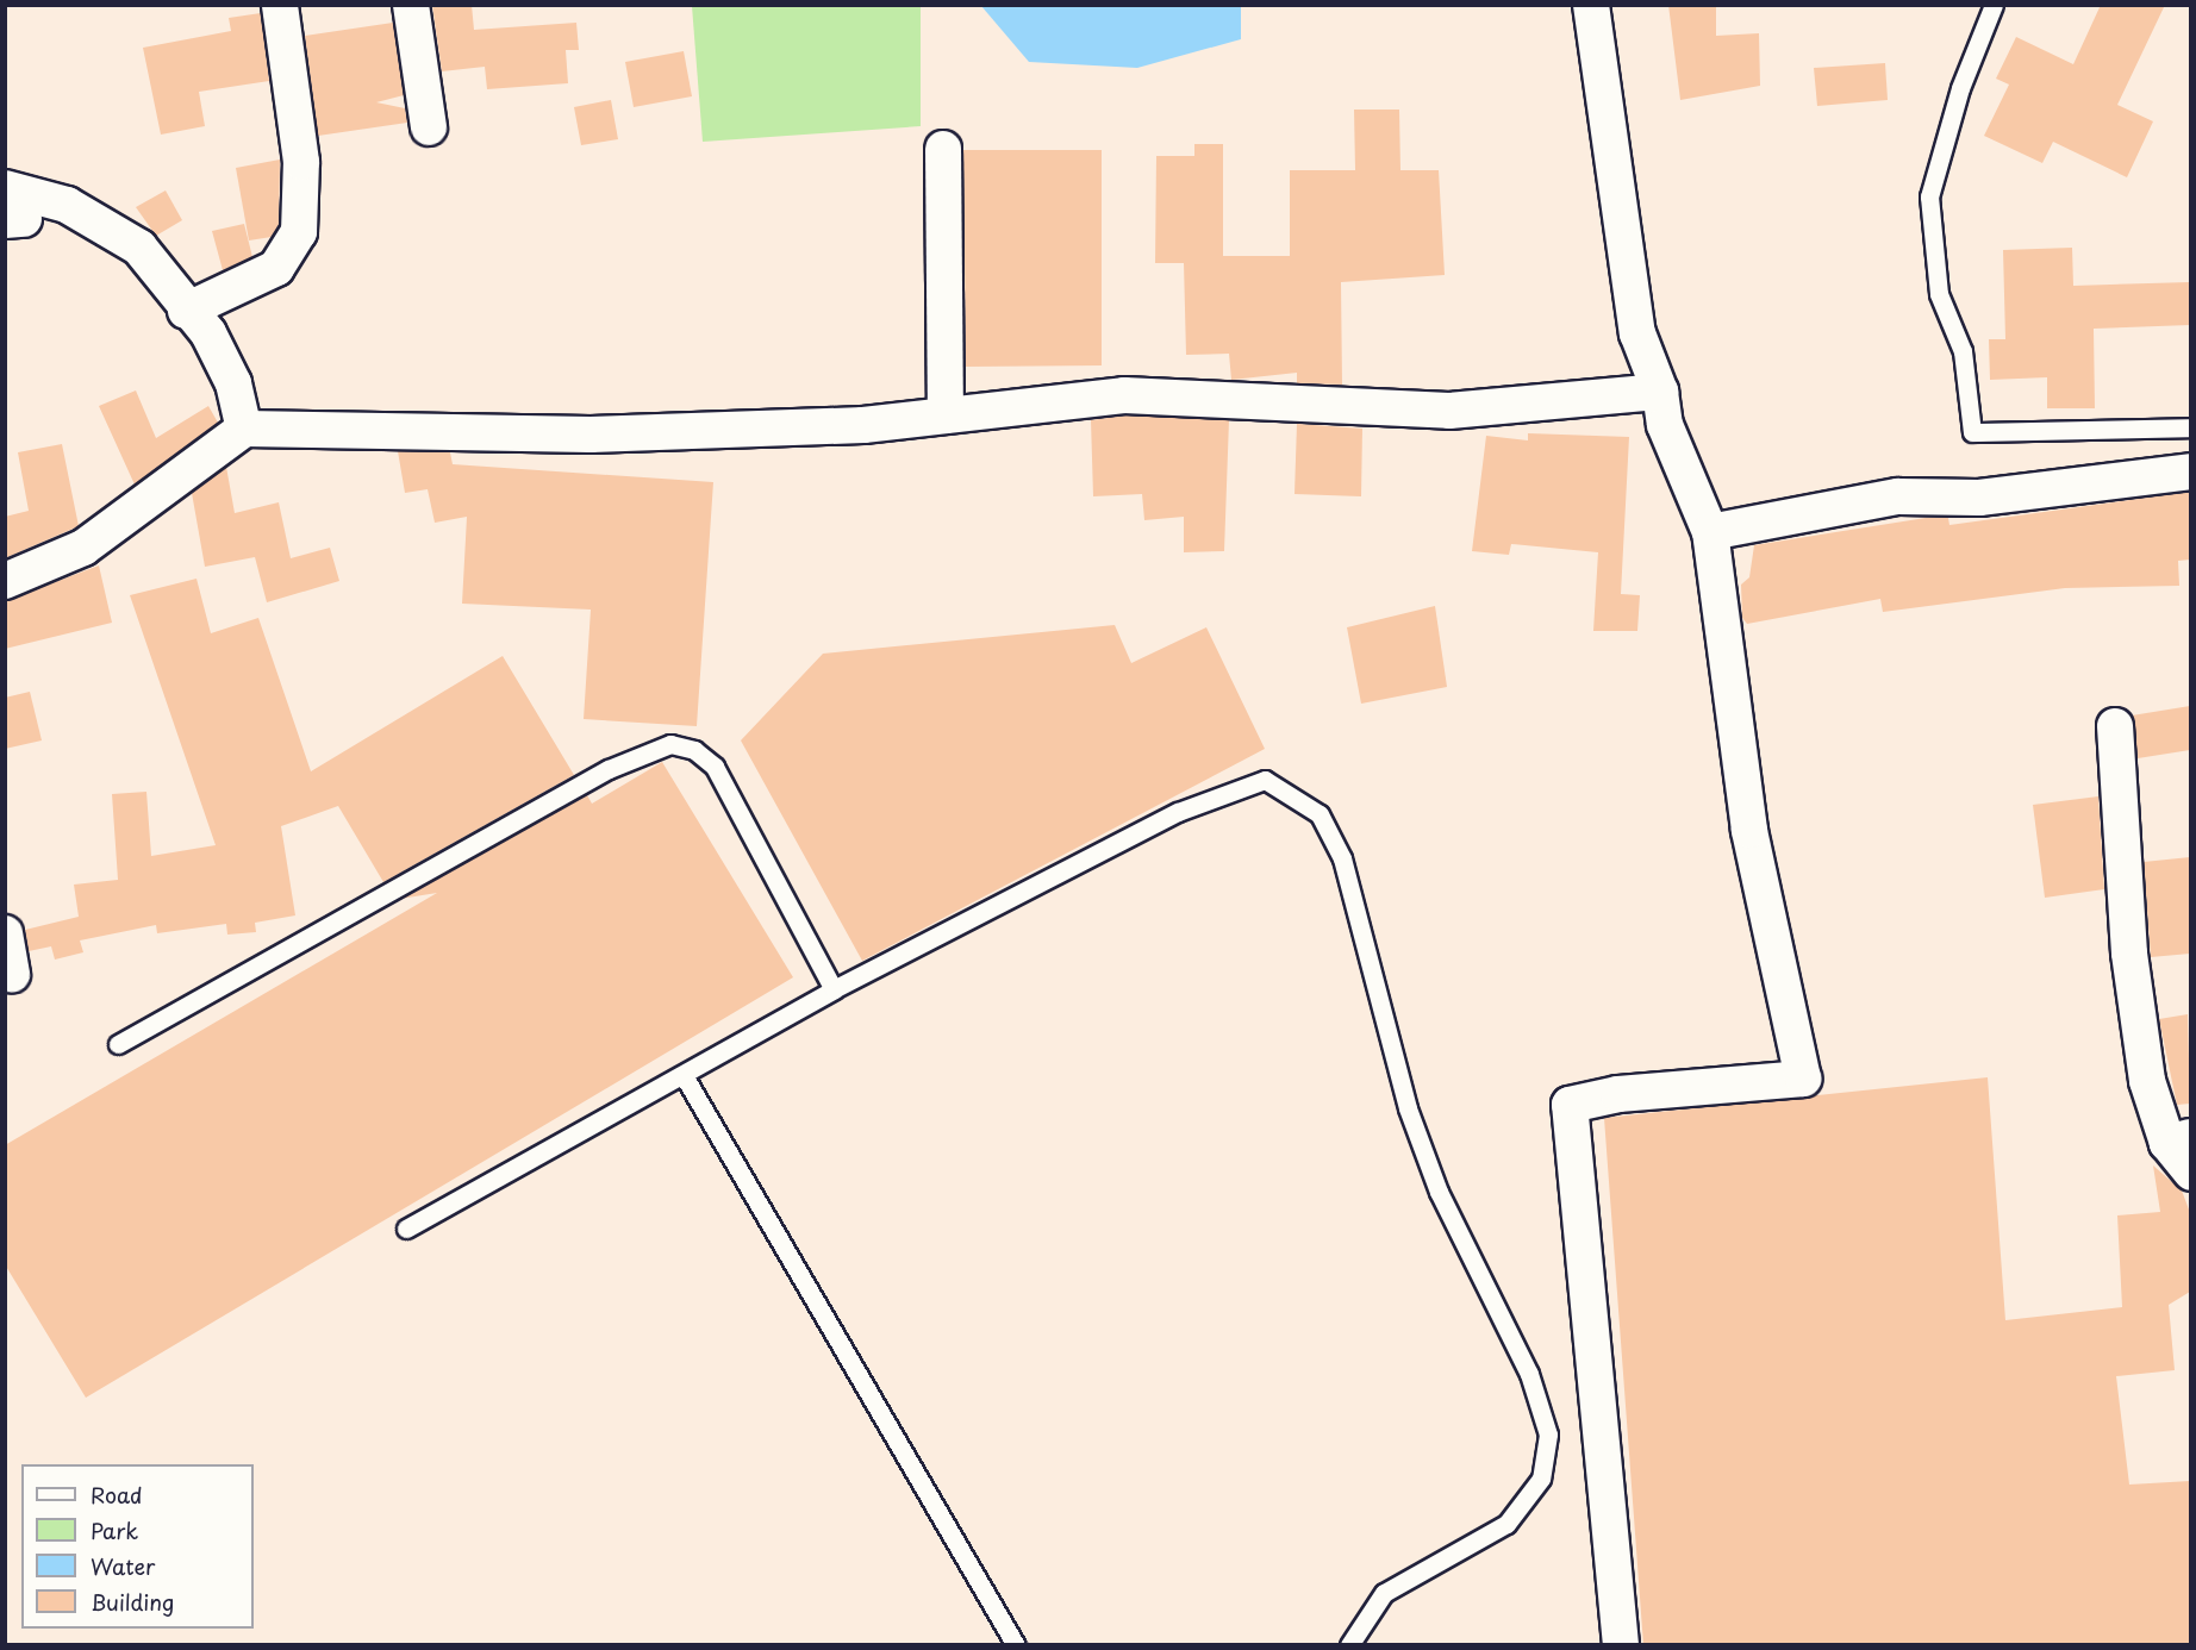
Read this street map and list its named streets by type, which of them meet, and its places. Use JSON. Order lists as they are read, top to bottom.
{
  "legend": [
    "Road",
    "Park",
    "Water",
    "Building"
  ]
}
